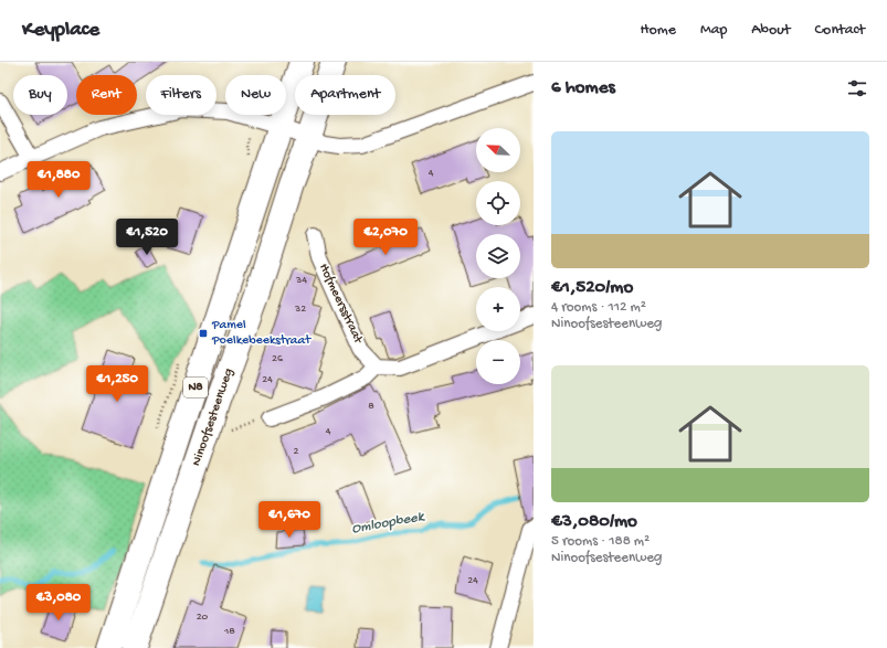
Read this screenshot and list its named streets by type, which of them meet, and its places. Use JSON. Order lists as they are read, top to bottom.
{
  "streets": {
    "main road": ["N8", "Ninoofsesteenweg"],
    "street": ["Hofmeersstraat"]
  },
  "water": ["Omloopbeek"],
  "places": {
    "transit": ["Pamel Poelkebeekstraat"]
  },
  "house_numbers": [
    "4",
    "34",
    "32",
    "26",
    "24",
    "8",
    "4",
    "2",
    "24",
    "20",
    "18"
  ],
  "north": "top left",
  "page": {
    "header": "Keyplace",
    "nav": [
      "Home",
      "Map",
      "About",
      "Contact"
    ],
    "heading": "6 homes",
    "chip": [
      "Buy",
      "Rent",
      "Filters",
      "New",
      "Apartment"
    ],
    "list": [
      {
        "name": "€1,520/mo",
        "note": "4 rooms · 112 m² · Ninoofsesteenweg"
      },
      {
        "name": "€3,080/mo",
        "note": "5 rooms · 188 m² · Ninoofsesteenweg"
      }
    ],
    "map_buttons": ["+", "−"],
    "price": [
      "€1,880",
      "€1,520",
      "€2,070",
      "€1,250",
      "€1,670",
      "€3,080"
    ]
  }
}
